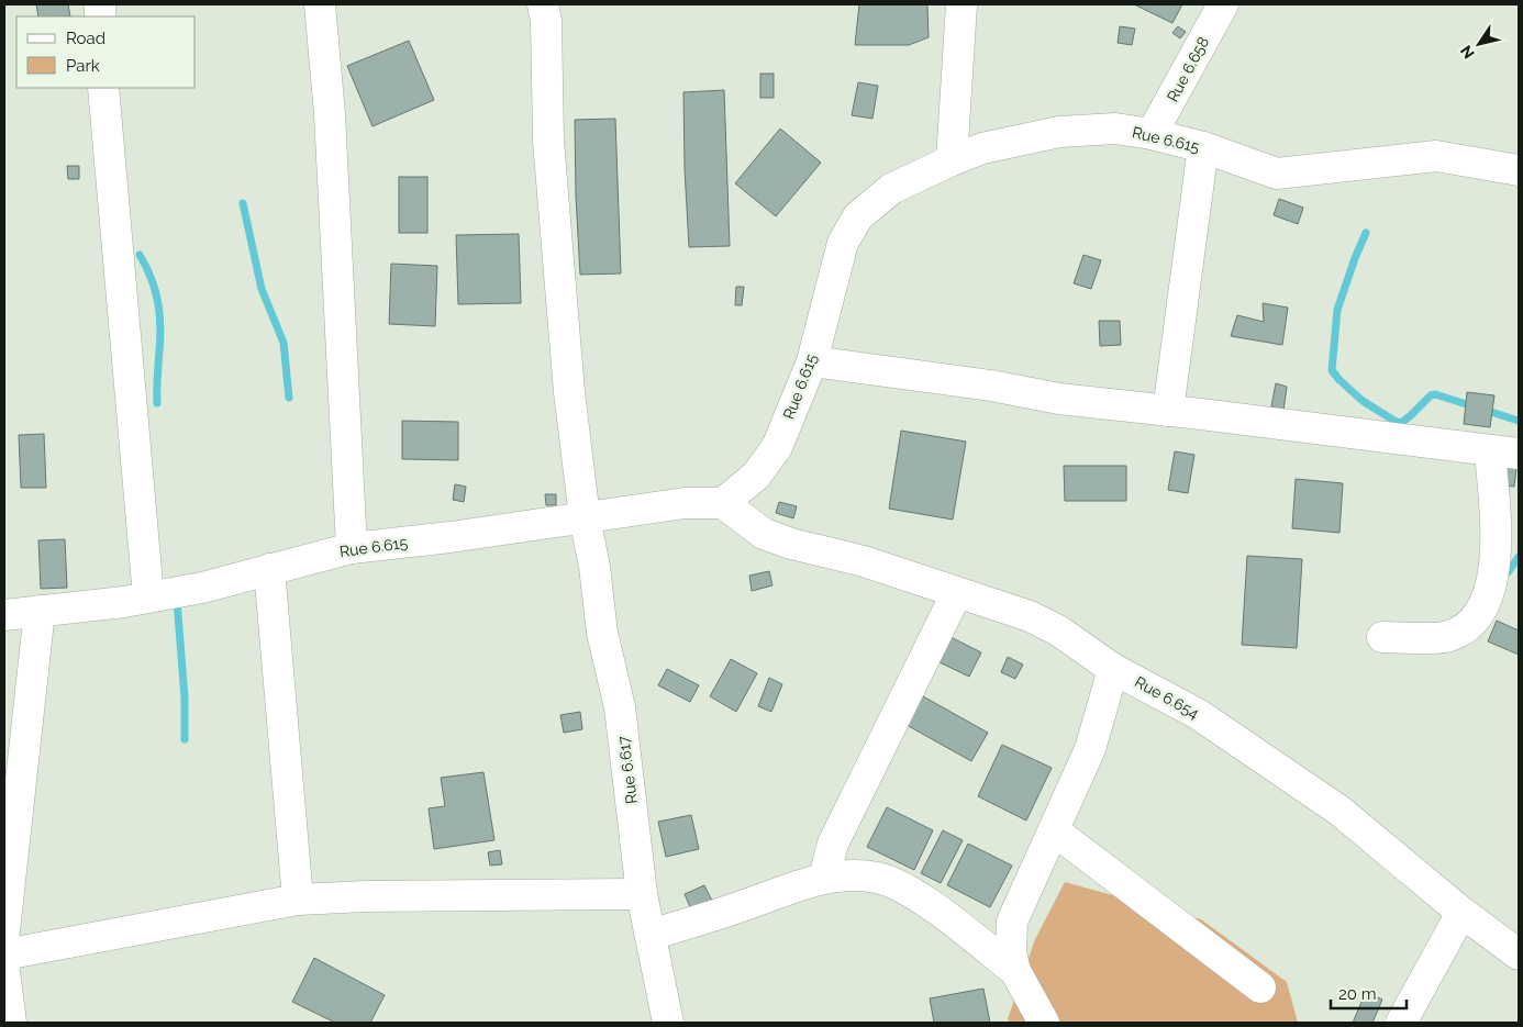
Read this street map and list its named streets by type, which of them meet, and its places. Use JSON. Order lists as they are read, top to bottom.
{
  "streets": {
    "street": [
      "Rue 6.658",
      "Rue 6.615",
      "Rue 6.654",
      "Rue 6.617"
    ]
  },
  "crossings": [
    ["Rue 6.658", "Rue 6.615"],
    ["Rue 6.615", "Rue 6.654"],
    ["Rue 6.615", "Rue 6.617"]
  ],
  "legend": ["Road", "Park"],
  "scale_bar": "20 m",
  "north": "bottom left"
}
